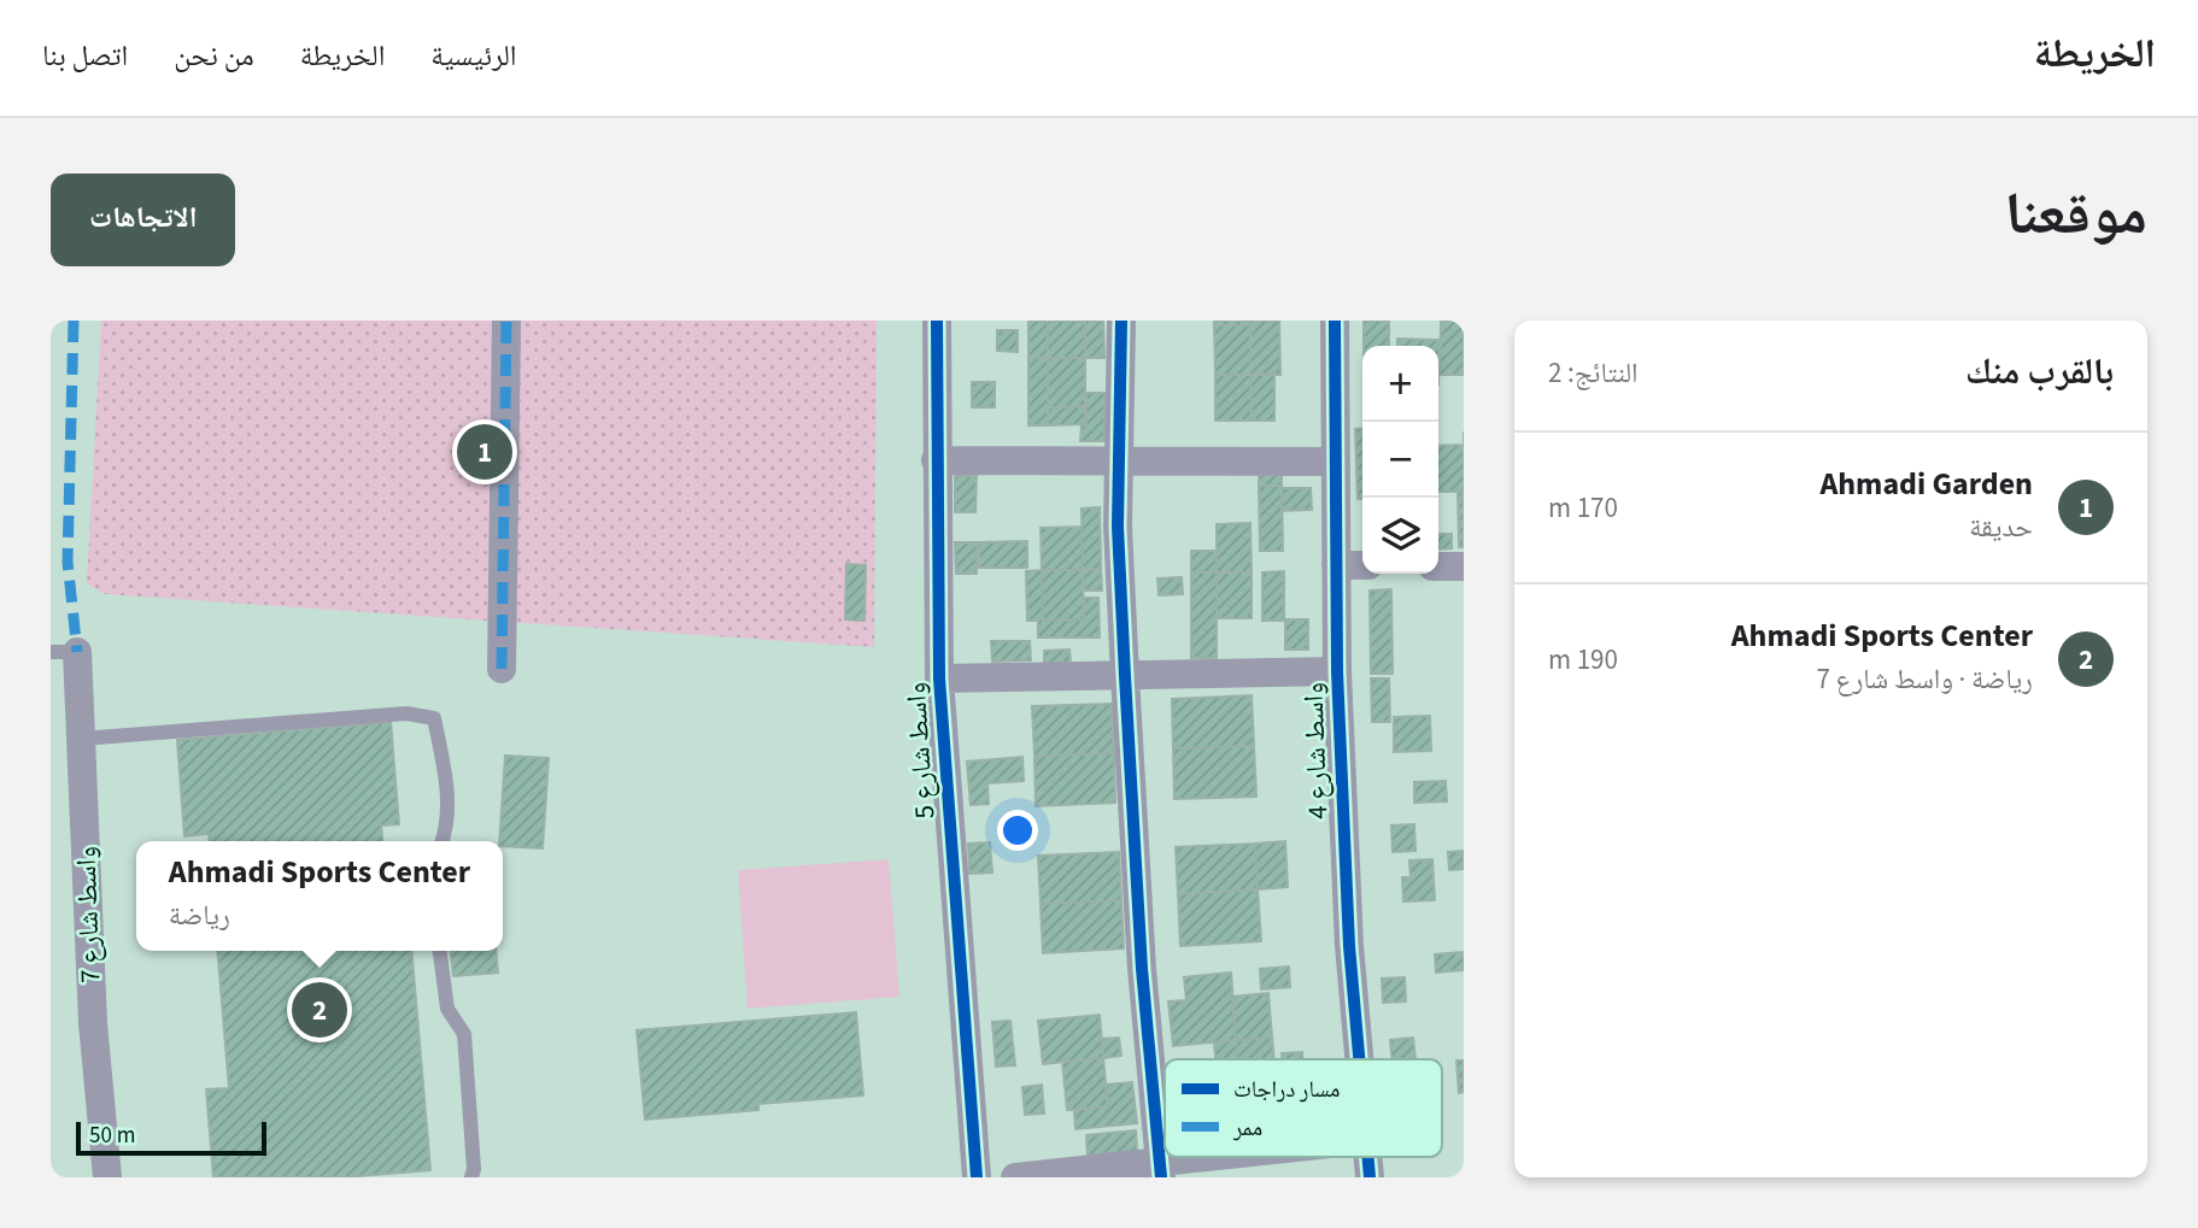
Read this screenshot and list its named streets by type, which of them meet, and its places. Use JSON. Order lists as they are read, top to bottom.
{
  "streets": {
    "street": ["واسط شارع 5", "واسط شارع 4", "واسط شارع 7"]
  },
  "legend": ["مسار دراجات", "ممر"],
  "scale_bar": "50 m",
  "page": {
    "header": "الخريطة",
    "nav": [
      "الرئيسية",
      "الخريطة",
      "من نحن",
      "اتصل بنا"
    ],
    "title": "موقعنا",
    "buttons": "الاتجاهات",
    "heading": ["بالقرب منك", "النتائج: 2"],
    "map_buttons": ["+", "−"],
    "pins": ["1", "2"],
    "list": [
      {
        "mark": "1",
        "name": "Ahmadi Garden",
        "note": "حديقة",
        "value": "170 m"
      },
      {
        "mark": "2",
        "name": "Ahmadi Sports Center",
        "note": "رياضة · واسط شارع 7",
        "value": "190 m"
      }
    ],
    "popup": ["Ahmadi Sports Center", "رياضة"],
    "scale": "50 m"
  }
}
